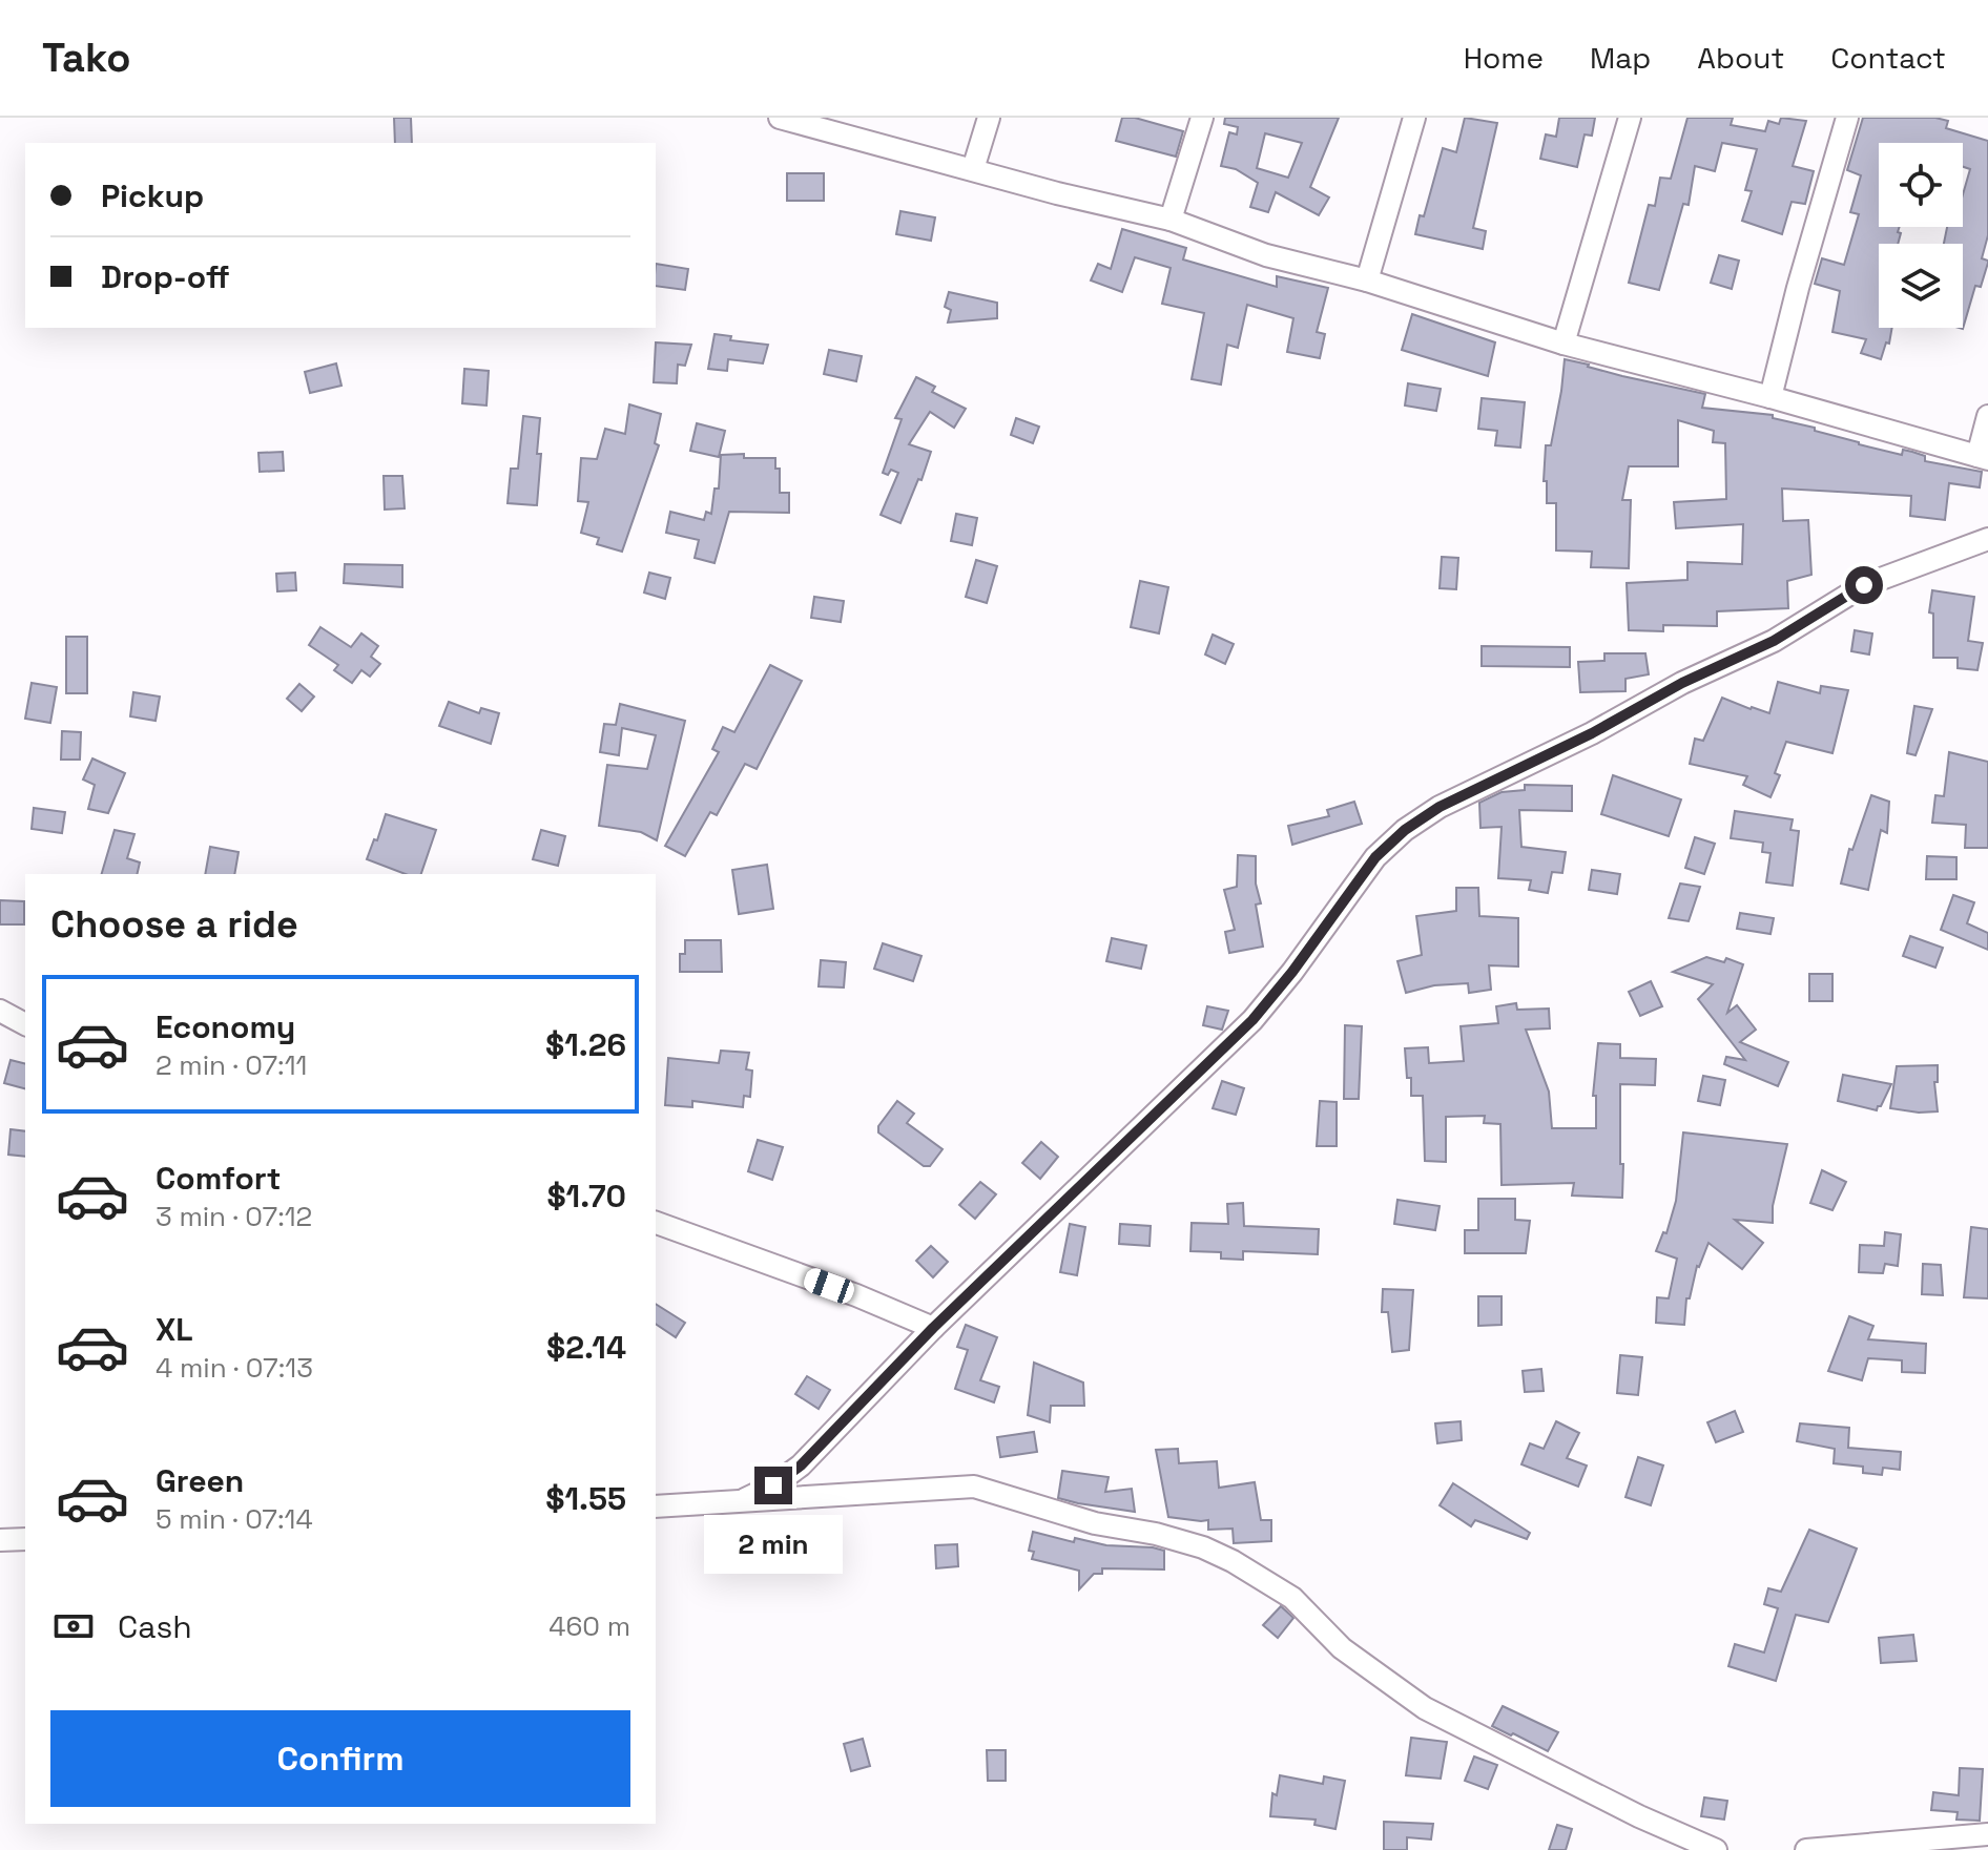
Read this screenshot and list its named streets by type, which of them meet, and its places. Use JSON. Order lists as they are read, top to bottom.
{
  "page": {
    "header": "Tako",
    "nav": [
      "Home",
      "Map",
      "About",
      "Contact"
    ],
    "banner": ["Pickup", "Drop-off"],
    "heading": "Choose a ride",
    "list": [
      {
        "name": "Economy",
        "note": "2 min · 07:11",
        "value": "$1.26"
      },
      {
        "name": "Comfort",
        "note": "3 min · 07:12",
        "value": "$1.70"
      },
      {
        "name": "XL",
        "note": "4 min · 07:13",
        "value": "$2.14"
      },
      {
        "name": "Green",
        "note": "5 min · 07:14",
        "value": "$1.55"
      }
    ],
    "bubble": "2 min",
    "pay": ["Cash", "460 m"],
    "buttons": "Confirm"
  }
}
